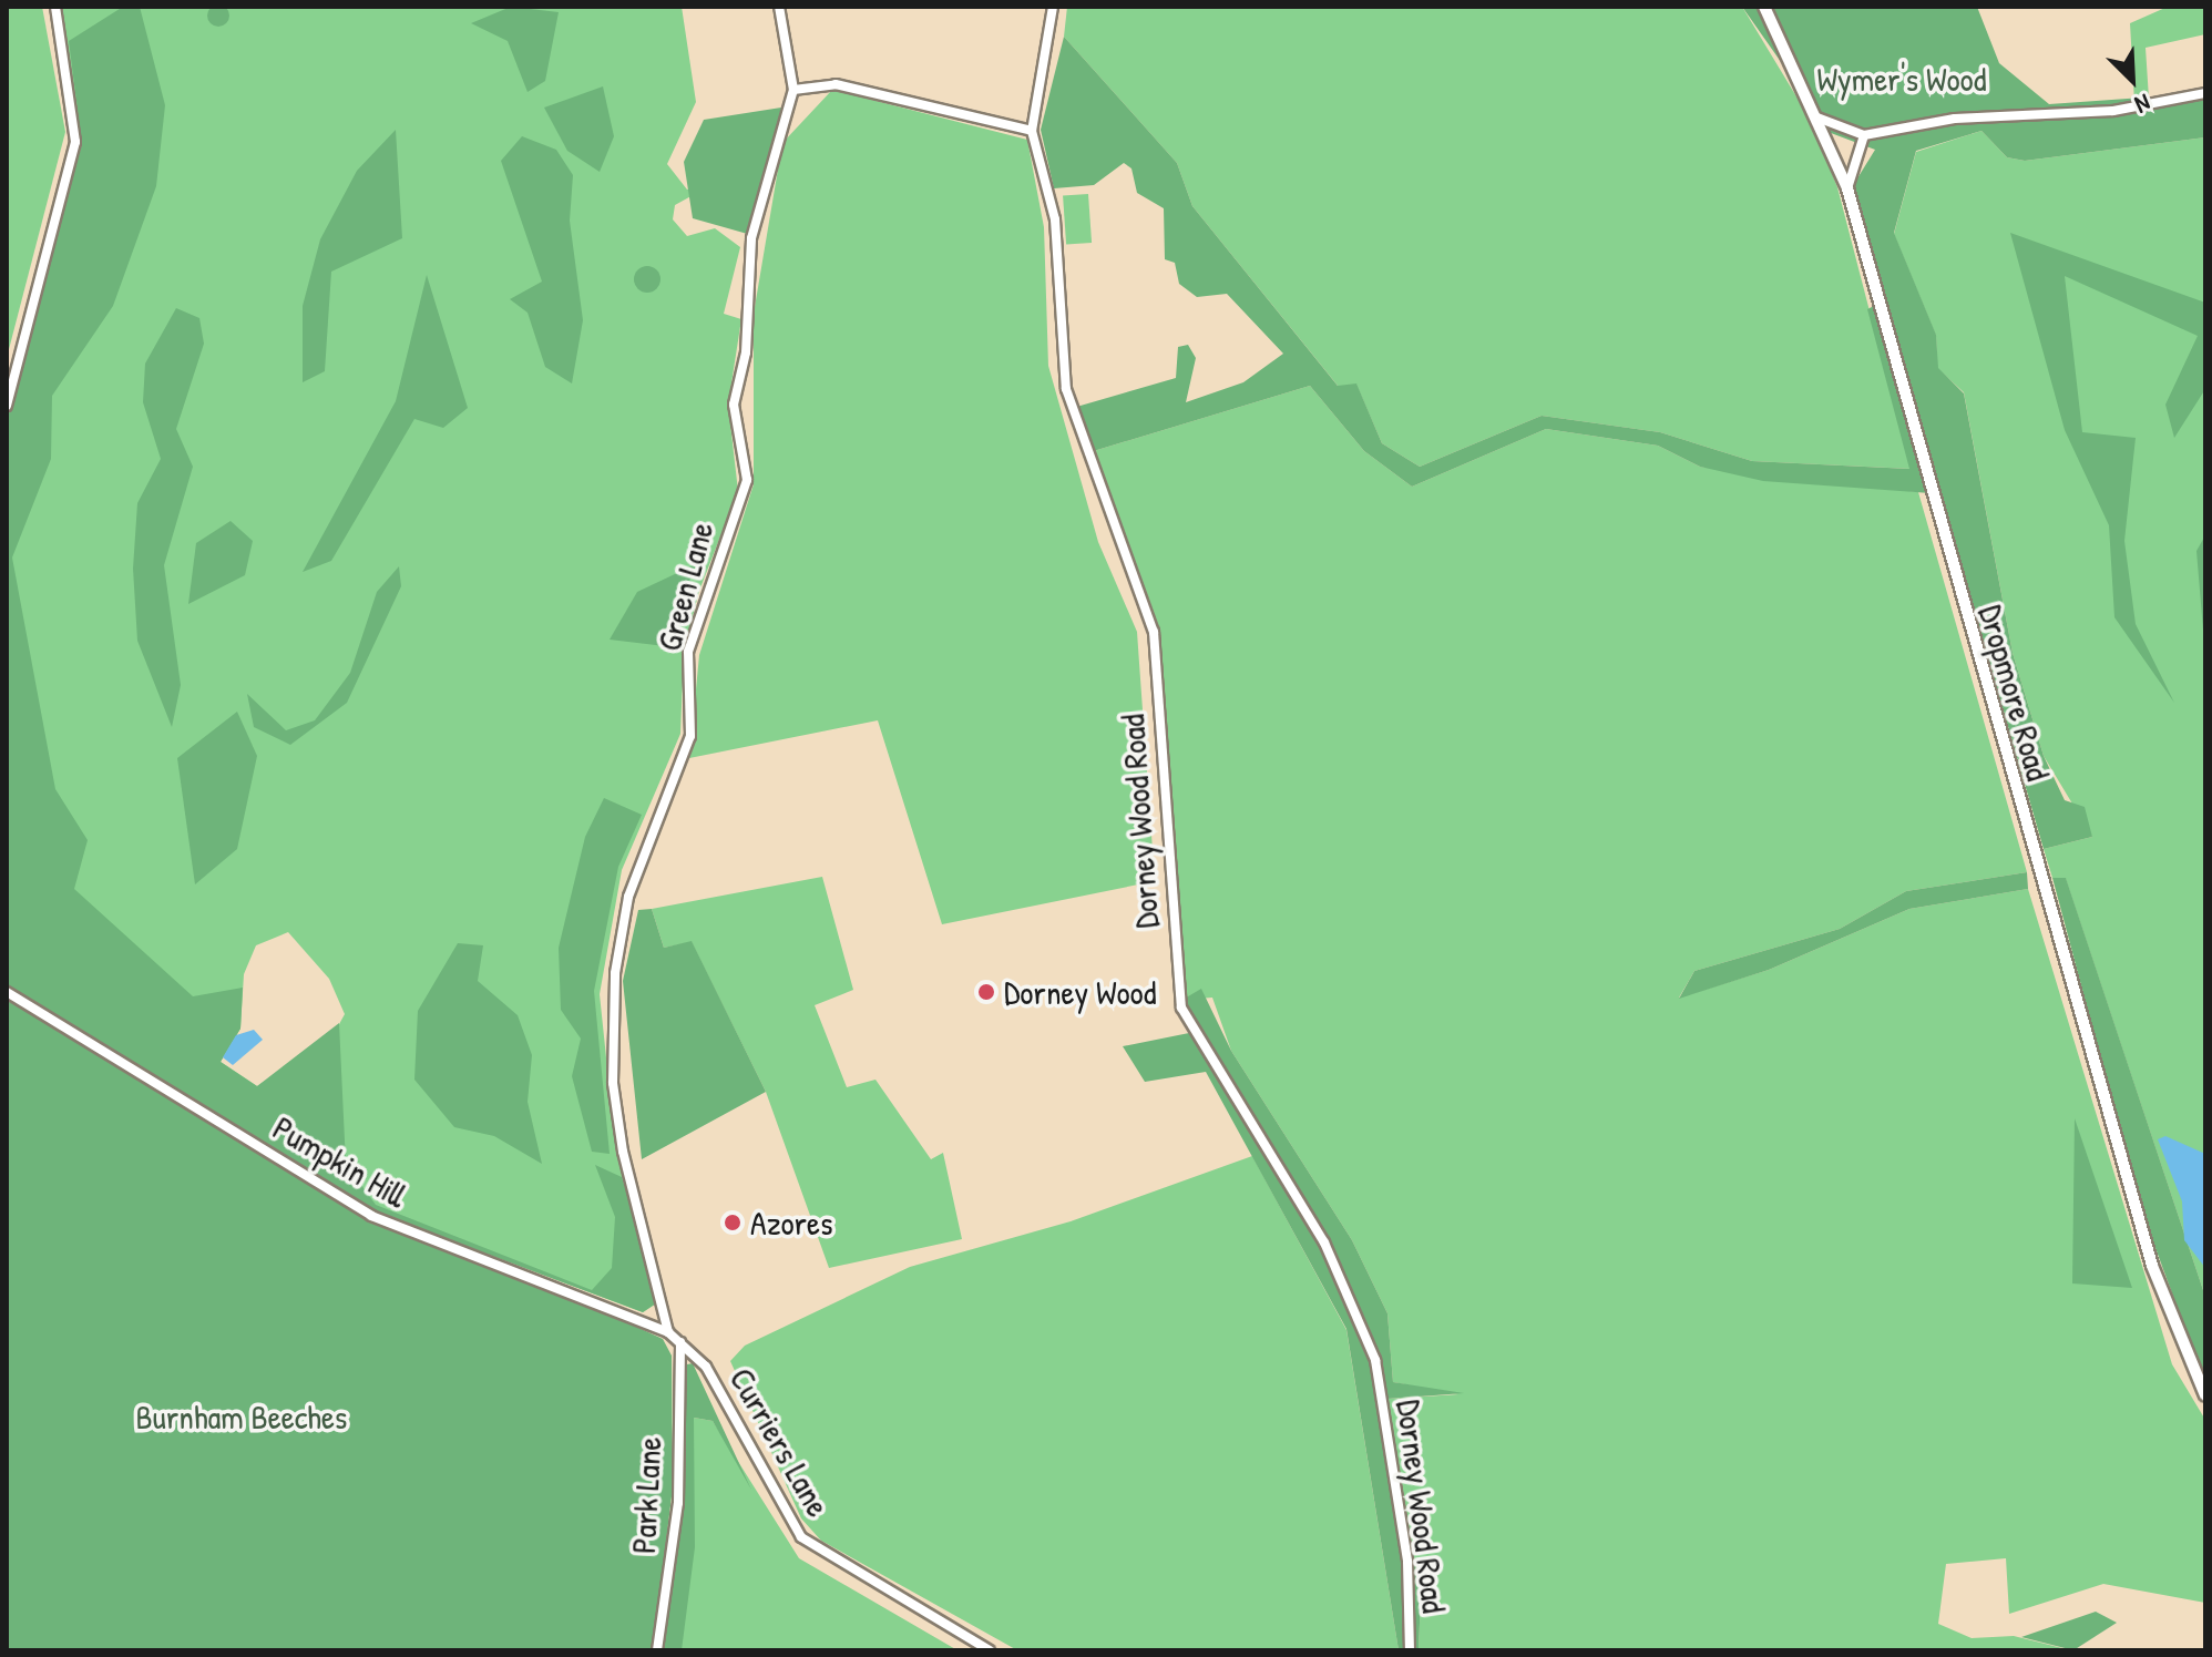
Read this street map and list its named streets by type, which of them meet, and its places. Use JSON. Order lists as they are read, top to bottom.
{
  "streets": {
    "street": [
      "Green Lane",
      "Dropmore Road",
      "Dorney Wood Road",
      "Pumpkin Hill",
      "Curriers Lane",
      "Park Lane"
    ]
  },
  "crossings": [
    ["Green Lane", "Pumpkin Hill"],
    ["Green Lane", "Curriers Lane"],
    ["Pumpkin Hill", "Curriers Lane"],
    ["Curriers Lane", "Park Lane"]
  ],
  "parks": ["Wymer's Wood", "Burnham Beeches"],
  "places": ["Dorney Wood", "Azores"],
  "north": "bottom right"
}
